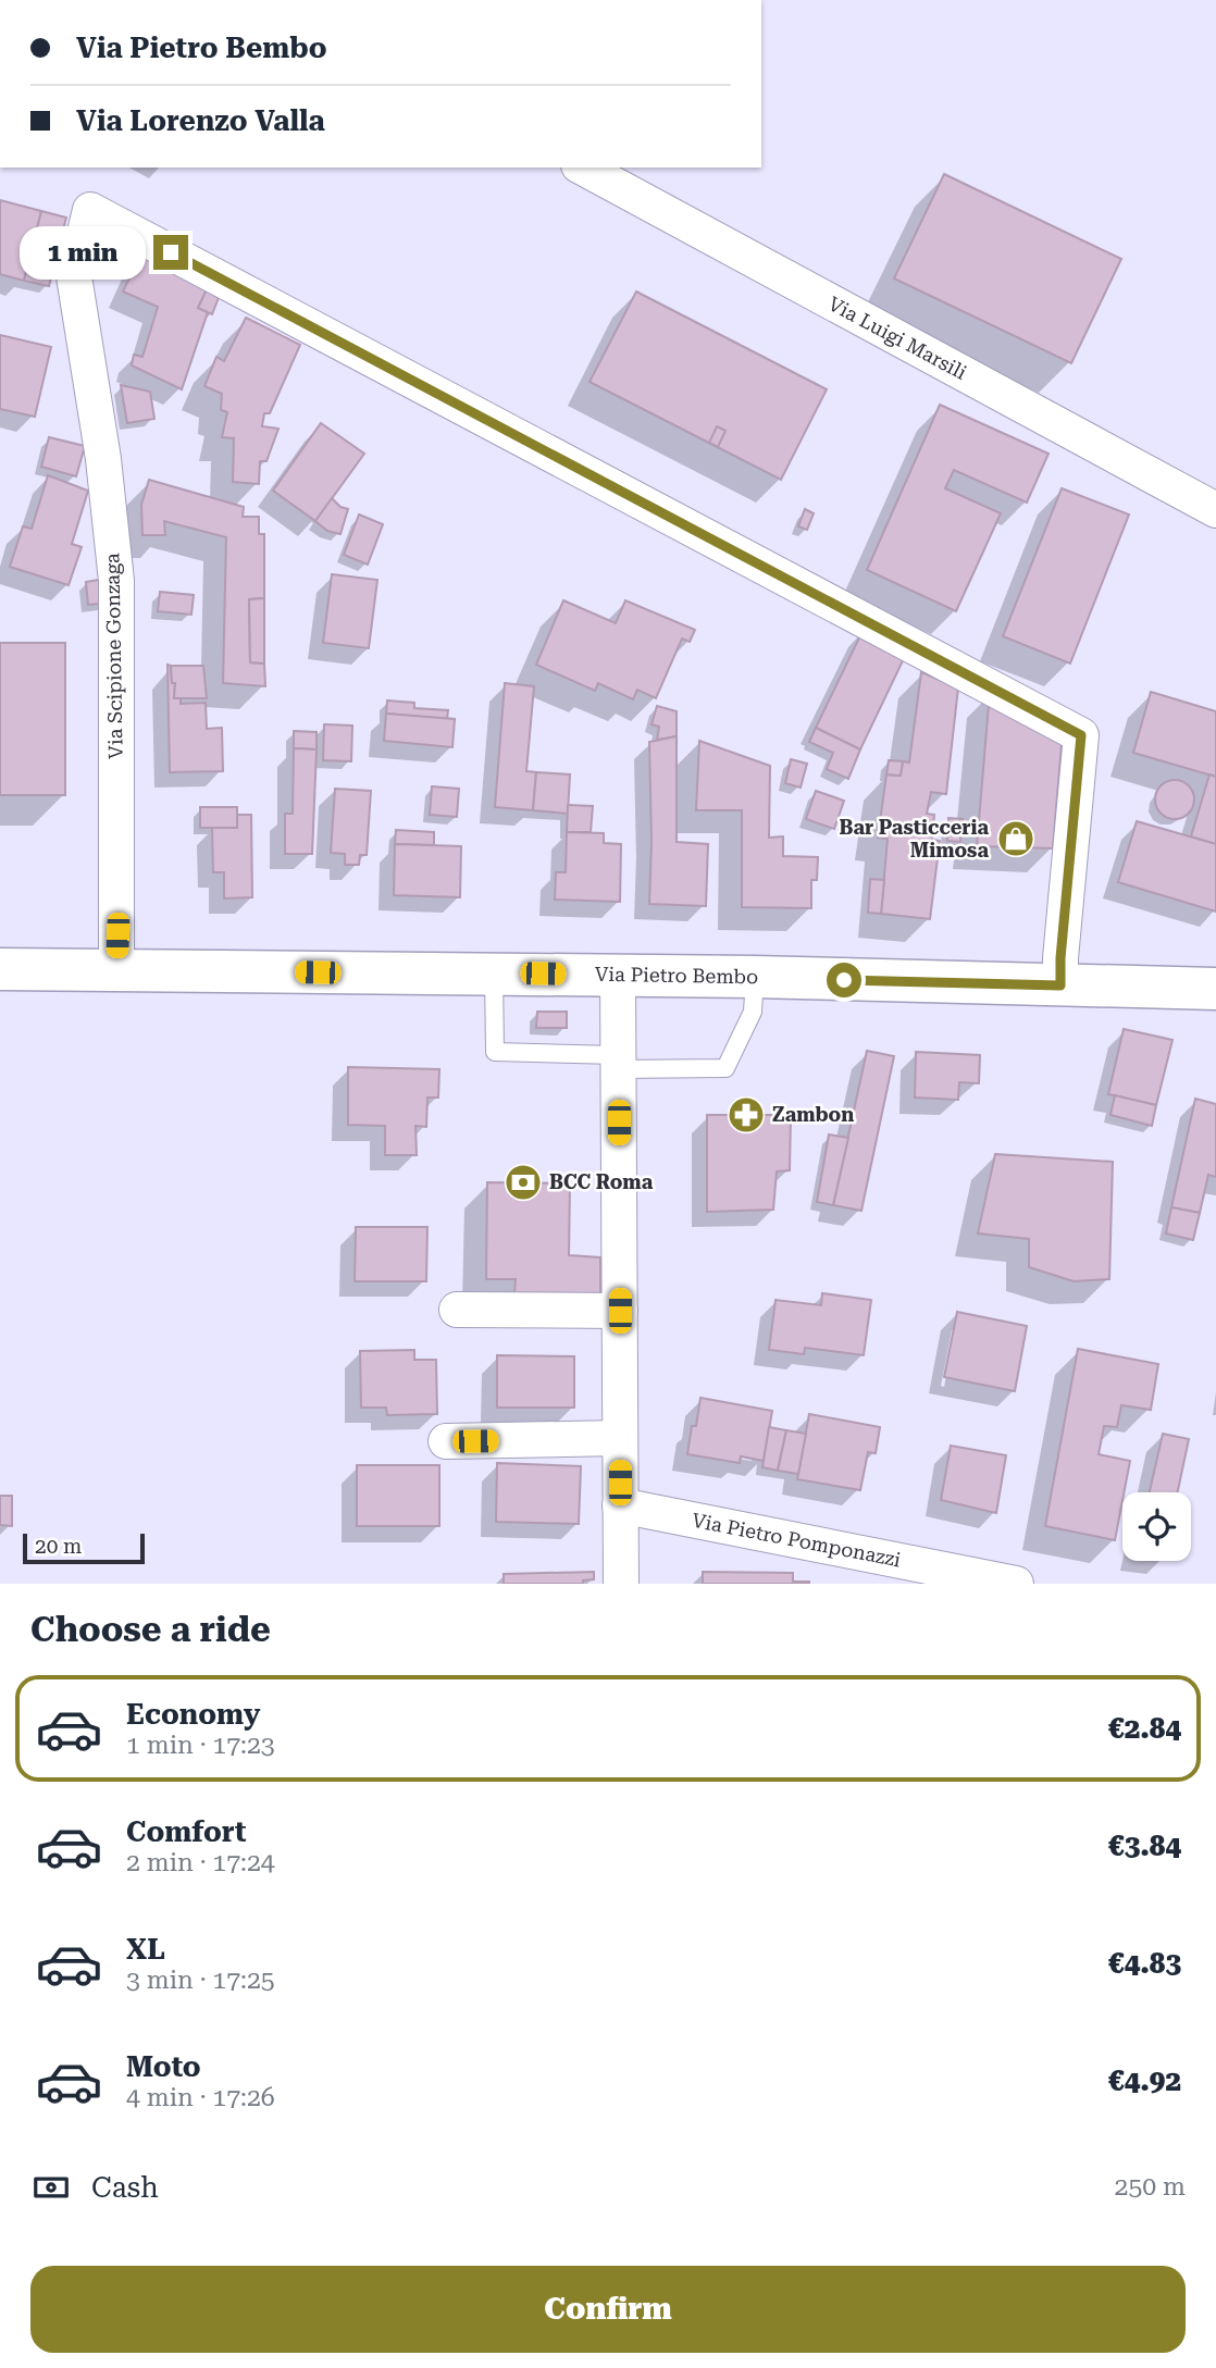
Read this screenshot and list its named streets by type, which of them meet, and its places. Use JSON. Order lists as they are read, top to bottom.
{
  "streets": {
    "main road": ["Via Pietro Bembo"],
    "street": ["Via Luigi Marsili", "Via Scipione Gonzaga", "Via Pietro Pomponazzi"]
  },
  "crossings": [
    ["Via Scipione Gonzaga", "Via Pietro Bembo"]
  ],
  "places": {
    "shop": ["Bar Pasticceria Mimosa"],
    "pharmacy": ["Zambon"],
    "bank": ["BCC Roma"]
  },
  "scale_bar": "20 m",
  "page": {
    "banner": ["Via Pietro Bembo", "Via Lorenzo Valla"],
    "bubble": "1 min",
    "scale": "20 m",
    "heading": "Choose a ride",
    "list": [
      {
        "name": "Economy",
        "note": "1 min · 17:23",
        "value": "€2.84"
      },
      {
        "name": "Comfort",
        "note": "2 min · 17:24",
        "value": "€3.84"
      },
      {
        "name": "XL",
        "note": "3 min · 17:25",
        "value": "€4.83"
      },
      {
        "name": "Moto",
        "note": "4 min · 17:26",
        "value": "€4.92"
      }
    ],
    "pay": ["Cash", "250 m"],
    "buttons": "Confirm"
  }
}
